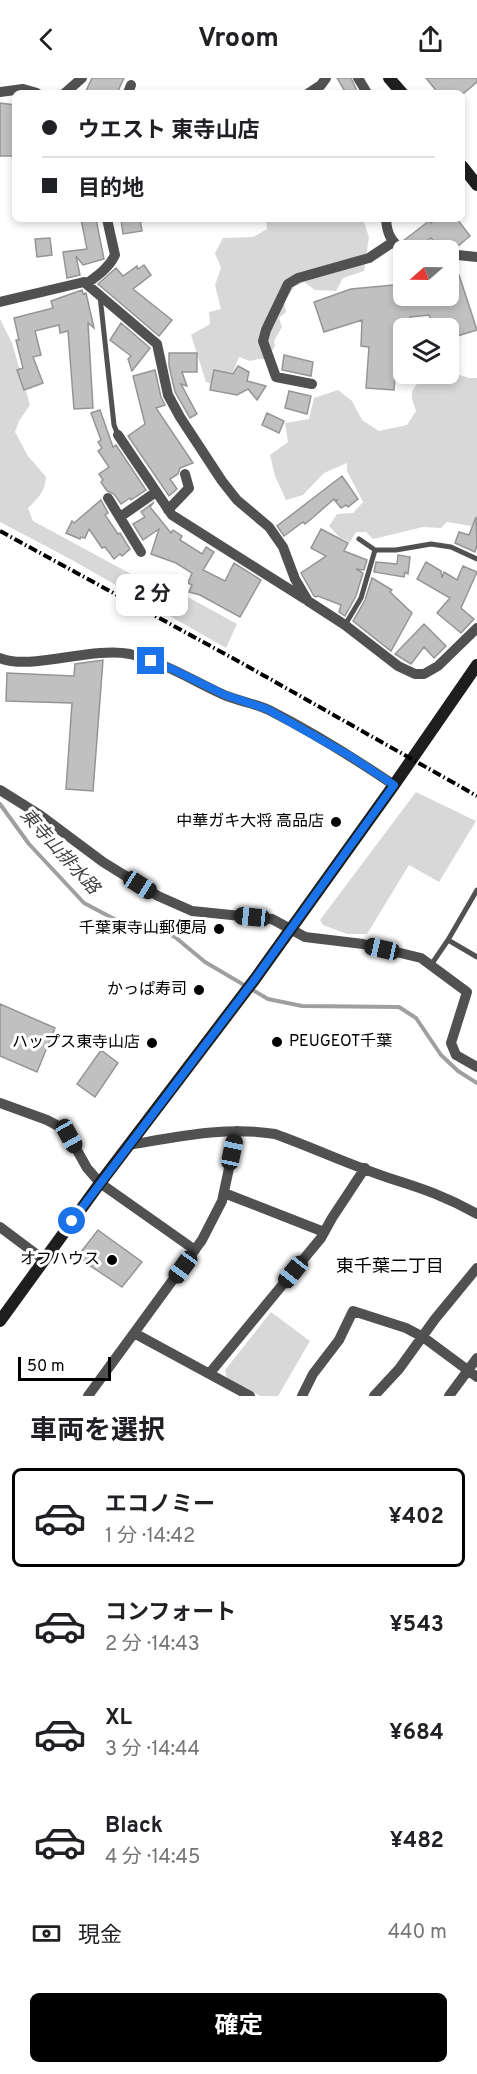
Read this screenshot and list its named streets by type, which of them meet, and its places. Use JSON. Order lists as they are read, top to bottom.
{
  "districts": ["東千葉二丁目"],
  "water": ["東寺山排水路"],
  "places": [
    "中華ガキ大将 高品店",
    "千葉東寺山郵便局",
    "かっぱ寿司",
    "PEUGEOT千葉",
    "ハップス東寺山店",
    "オフハウス"
  ],
  "scale_bar": "50 m",
  "north": "left",
  "page": {
    "header": "Vroom",
    "banner": ["ウエスト 東寺山店", "目的地"],
    "bubble": "2 分",
    "scale": "50 m",
    "heading": "車両を選択",
    "list": [
      {
        "name": "エコノミー",
        "note": "1 分 · 14:42",
        "value": "¥402"
      },
      {
        "name": "コンフォート",
        "note": "2 分 · 14:43",
        "value": "¥543"
      },
      {
        "name": "XL",
        "note": "3 分 · 14:44",
        "value": "¥684"
      },
      {
        "name": "Black",
        "note": "4 分 · 14:45",
        "value": "¥482"
      }
    ],
    "pay": ["現金", "440 m"],
    "buttons": "確定"
  }
}
